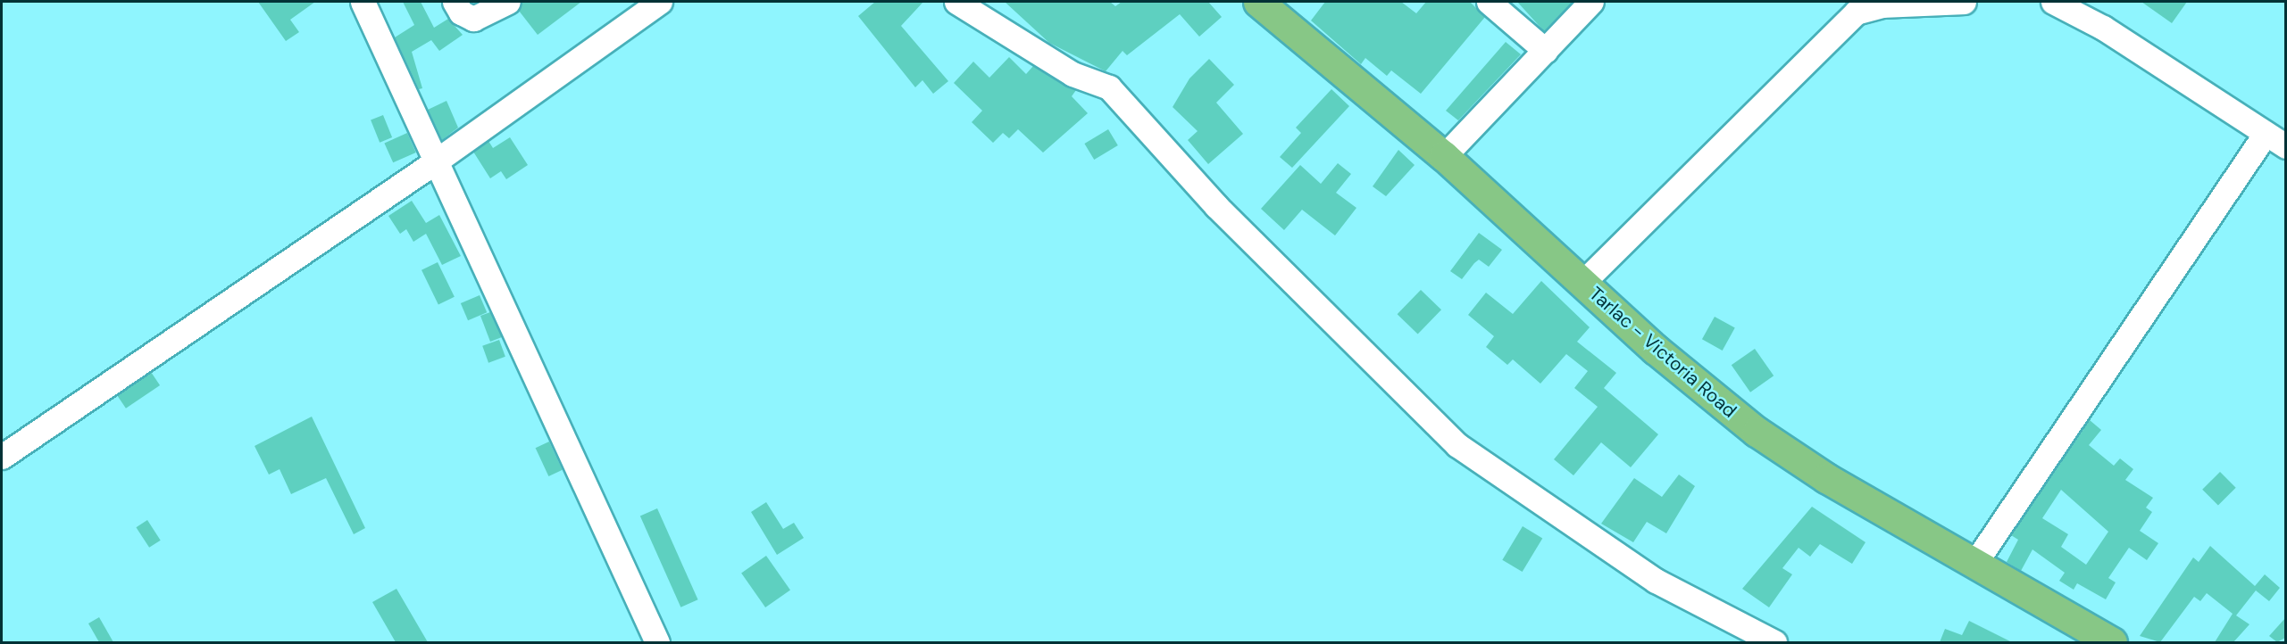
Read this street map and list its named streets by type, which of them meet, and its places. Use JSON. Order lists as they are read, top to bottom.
{
  "streets": {
    "main road": ["Tarlac - Victoria Road"]
  }
}
